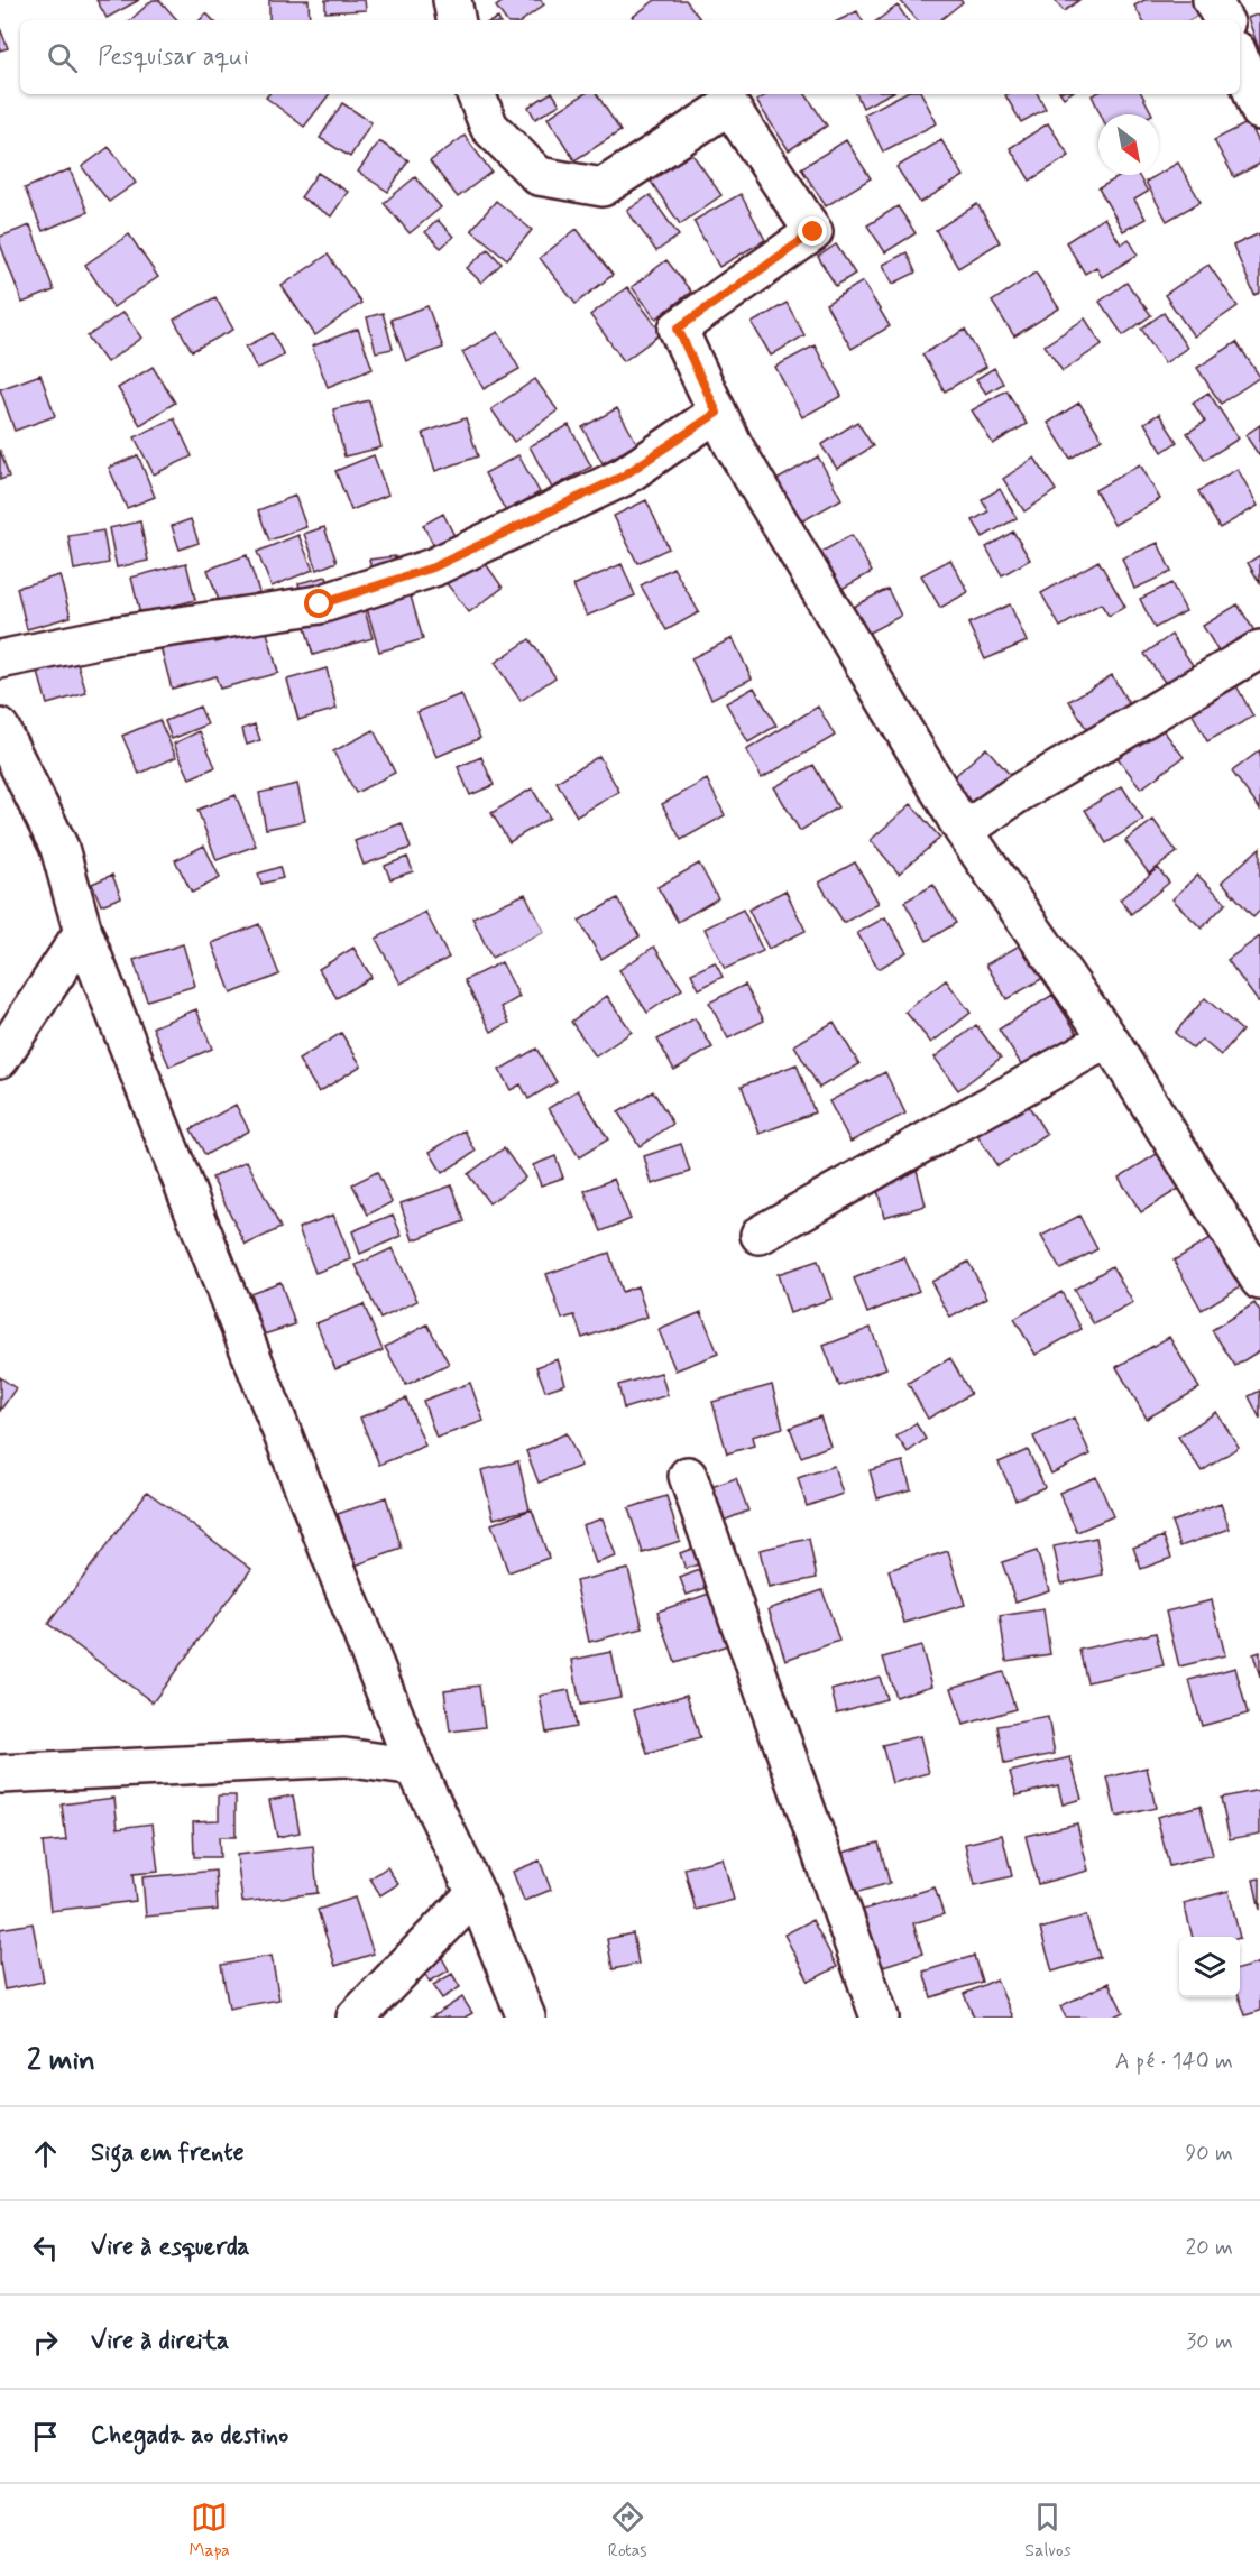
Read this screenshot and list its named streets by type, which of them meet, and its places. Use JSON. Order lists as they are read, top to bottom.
{
  "north": "bottom right",
  "page": {
    "search": "Pesquisar aqui",
    "heading": ["2 min", "A pé · 140 m"],
    "list": [
      ["Siga em frente", "90 m"],
      ["Vire à esquerda", "20 m"],
      ["Vire à direita", "30 m"],
      "Chegada ao destino"
    ],
    "nav": ["Mapa", "Rotas", "Salvos"]
  }
}
